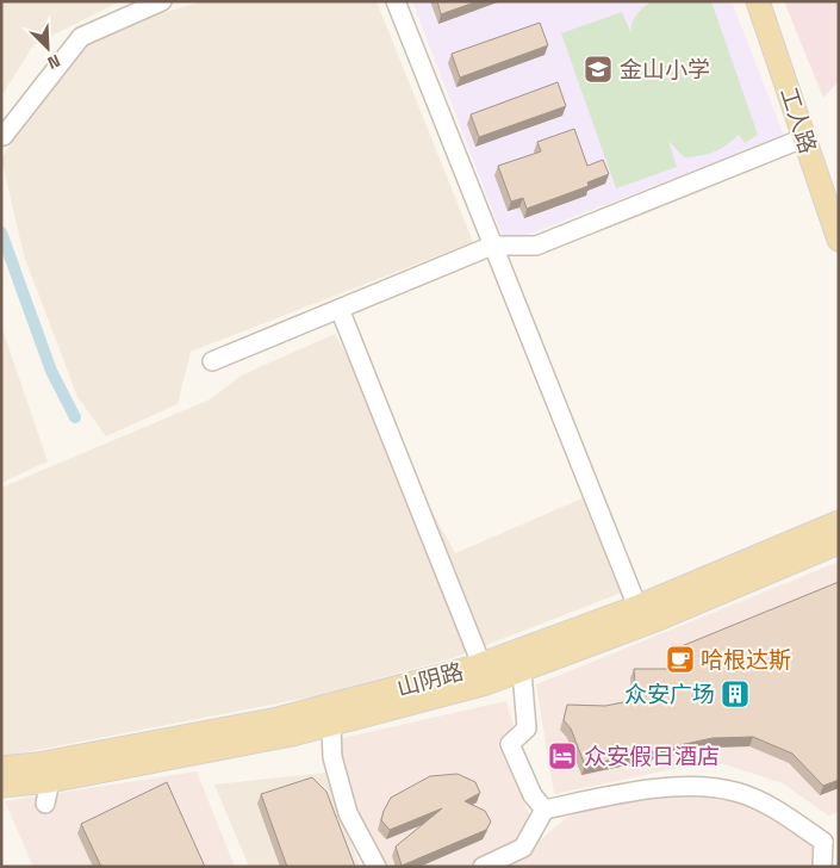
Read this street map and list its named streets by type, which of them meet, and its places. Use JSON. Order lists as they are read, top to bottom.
{
  "streets": {
    "main road": ["工人路", "山阴路"]
  },
  "places": {
    "school or university": ["金山小学"],
    "cafe": ["哈根达斯"],
    "building": ["众安广场"],
    "hotel": ["众安假日酒店"]
  },
  "north": "bottom right"
}
